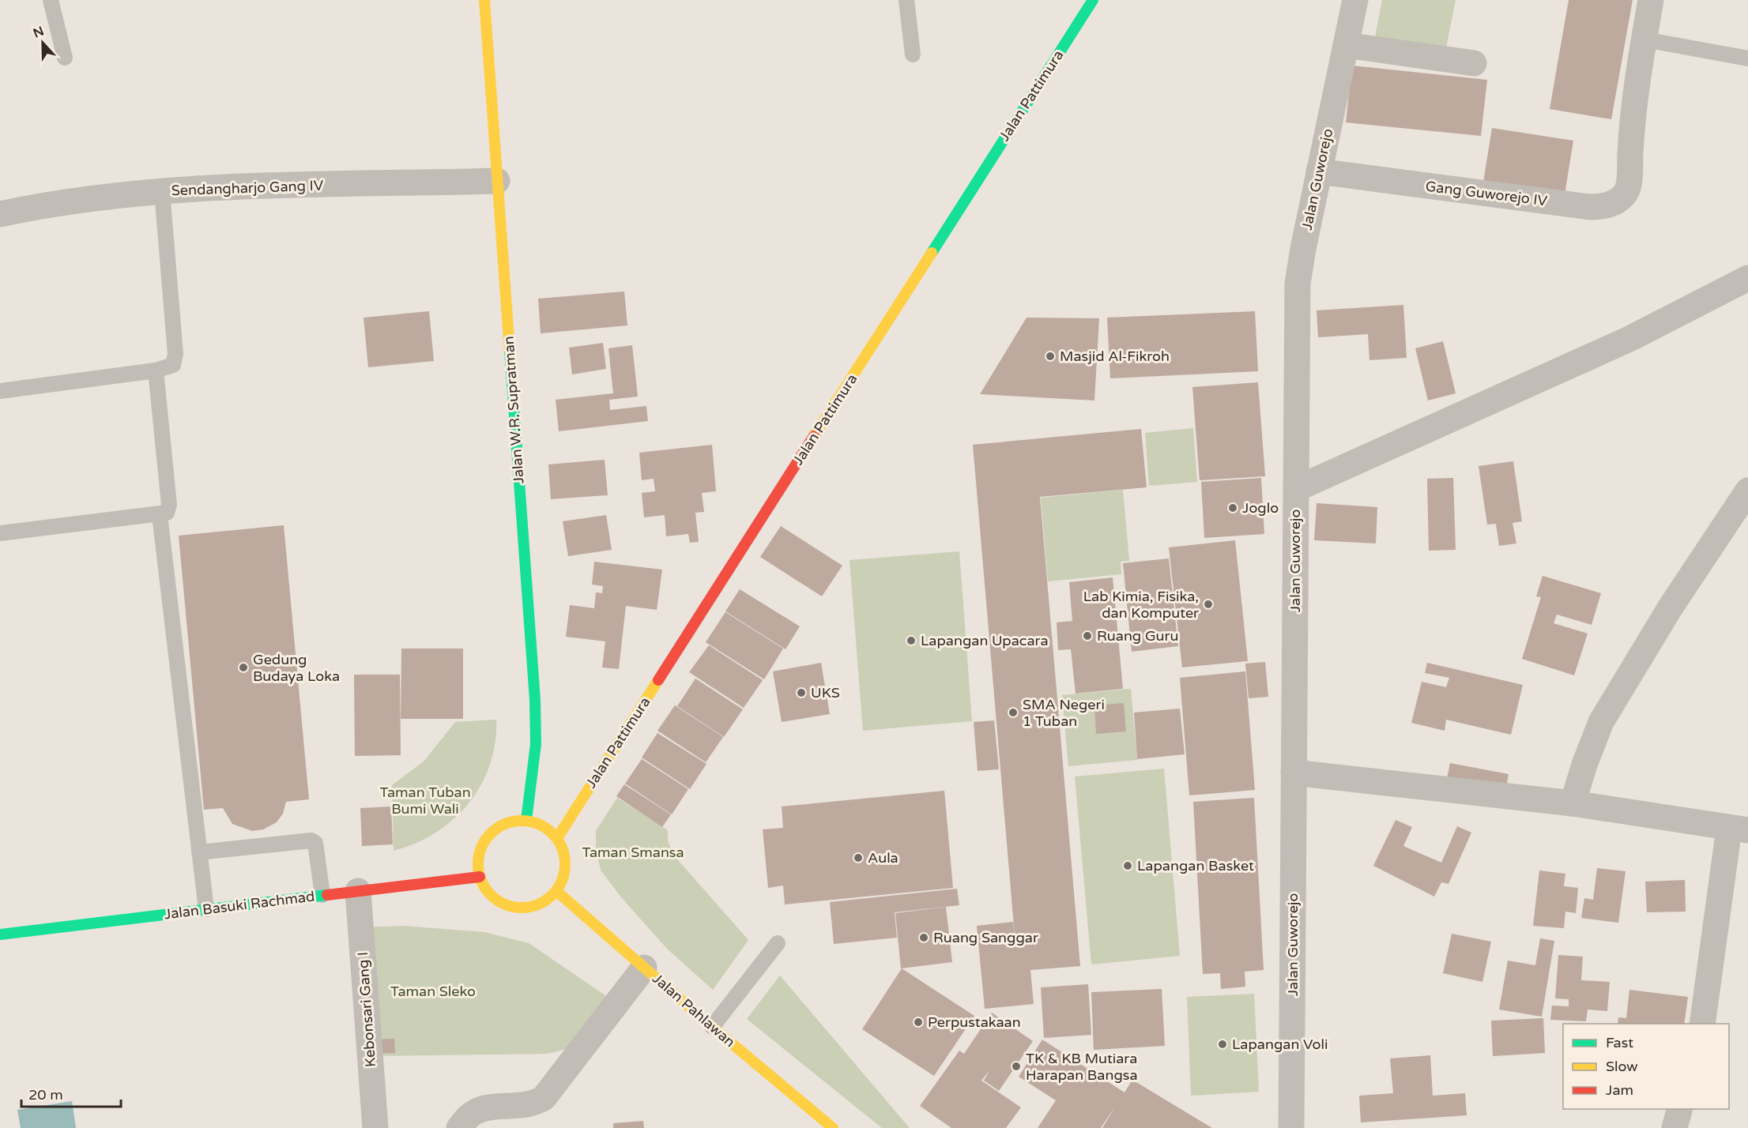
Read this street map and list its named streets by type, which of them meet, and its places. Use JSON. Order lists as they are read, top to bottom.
{
  "streets": {
    "street": [
      "Jalan Pattimura",
      "Jalan Guworejo",
      "Sendangharjo Gang IV",
      "Gang Guworejo IV",
      "Jalan W.R. Supratman",
      "Jalan Basuki Rachmad",
      "Kebonsari Gang I",
      "Jalan Pahlawan"
    ]
  },
  "crossings": [
    ["Jalan Pattimura", "Jalan W.R. Supratman"],
    ["Jalan Pattimura", "Jalan Basuki Rachmad"],
    ["Jalan Pattimura", "Jalan Pahlawan"],
    ["Jalan Guworejo", "Gang Guworejo IV"],
    ["Sendangharjo Gang IV", "Jalan W.R. Supratman"],
    ["Jalan W.R. Supratman", "Jalan Basuki Rachmad"],
    ["Jalan W.R. Supratman", "Jalan Pahlawan"],
    ["Jalan Basuki Rachmad", "Kebonsari Gang I"],
    ["Jalan Basuki Rachmad", "Jalan Pahlawan"]
  ],
  "parks": ["Taman Tuban Bumi Wali", "Taman Smansa", "Taman Sleko"],
  "places": [
    "Masjid Al-Fikroh",
    "Joglo",
    "Lab Kimia, Fisika, dan Komputer",
    "Ruang Guru",
    "Lapangan Upacara",
    "Gedung Budaya Loka",
    "UKS",
    "SMA Negeri 1 Tuban",
    "Aula",
    "Lapangan Basket",
    "Ruang Sanggar",
    "Perpustakaan",
    "Lapangan Voli",
    "TK & KB Mutiara Harapan Bangsa"
  ],
  "legend": ["Fast", "Slow", "Jam"],
  "scale_bar": "20 m",
  "north": "top"
}
